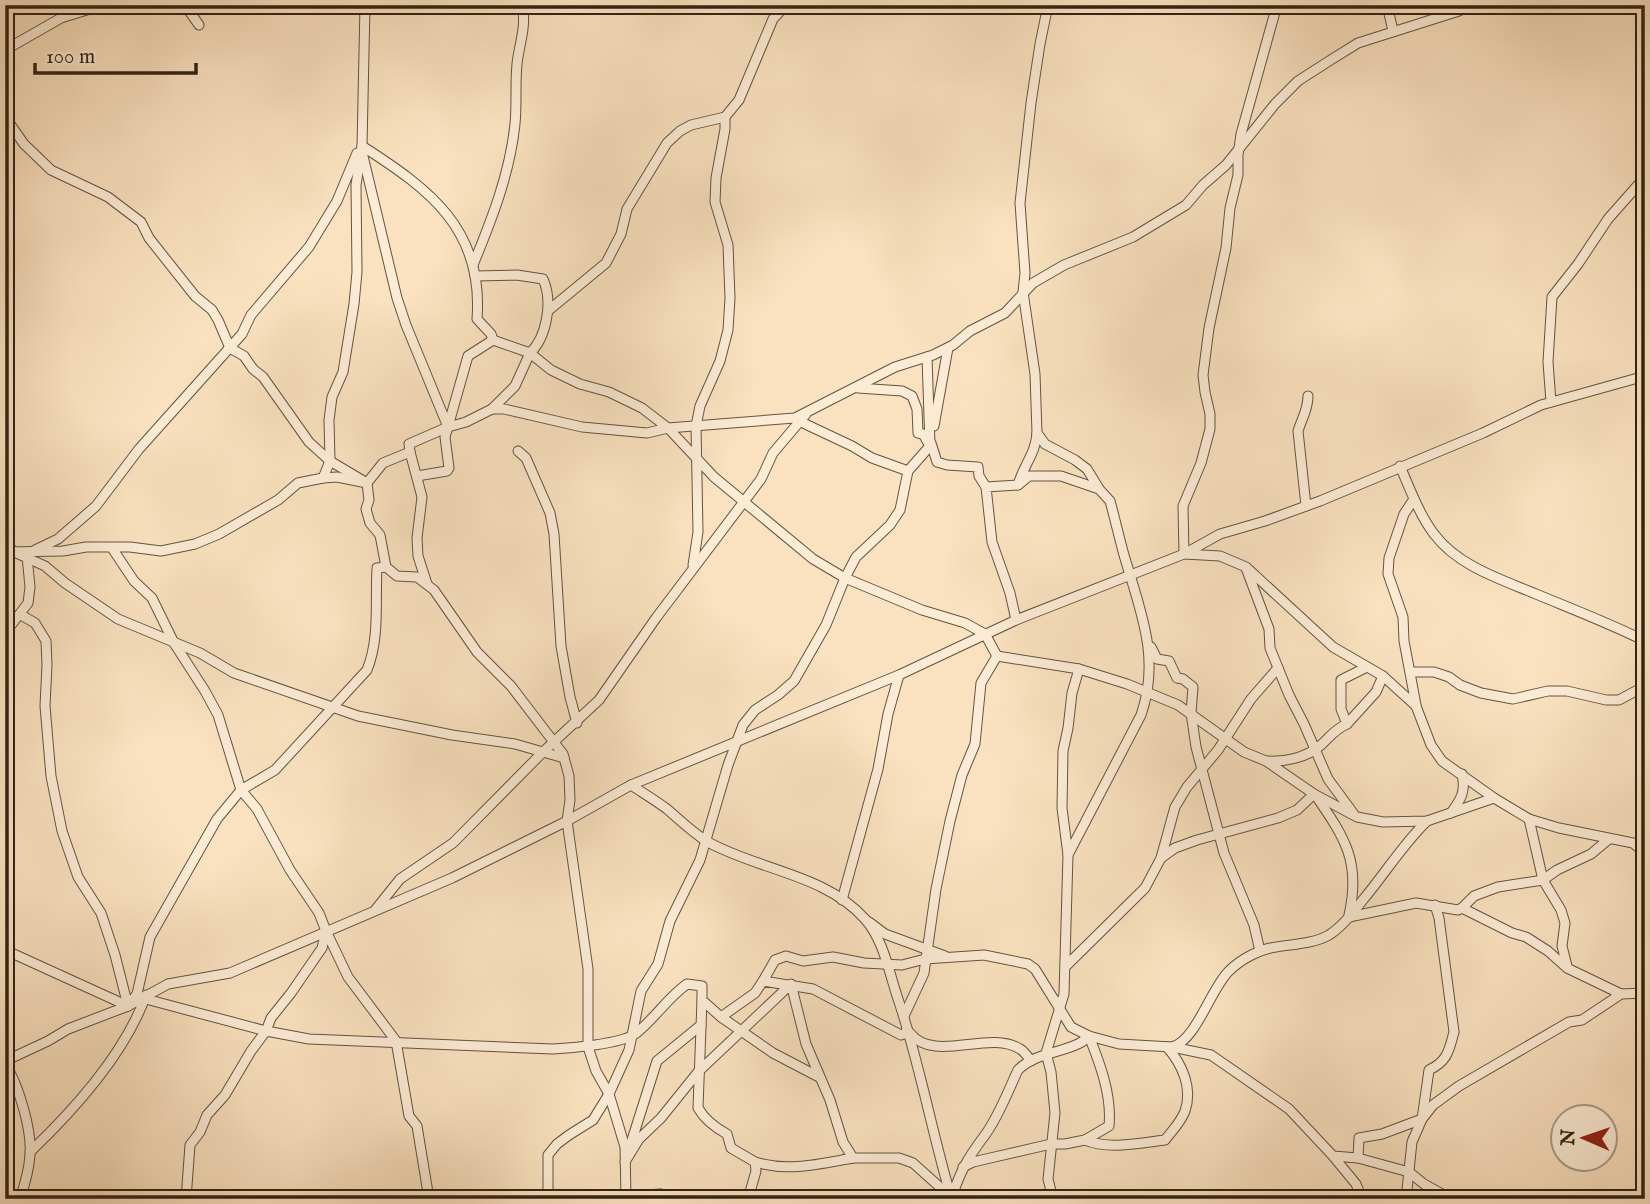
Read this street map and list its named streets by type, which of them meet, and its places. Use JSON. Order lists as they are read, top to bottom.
{
  "scale_bar": "100 m",
  "north": "left"
}
